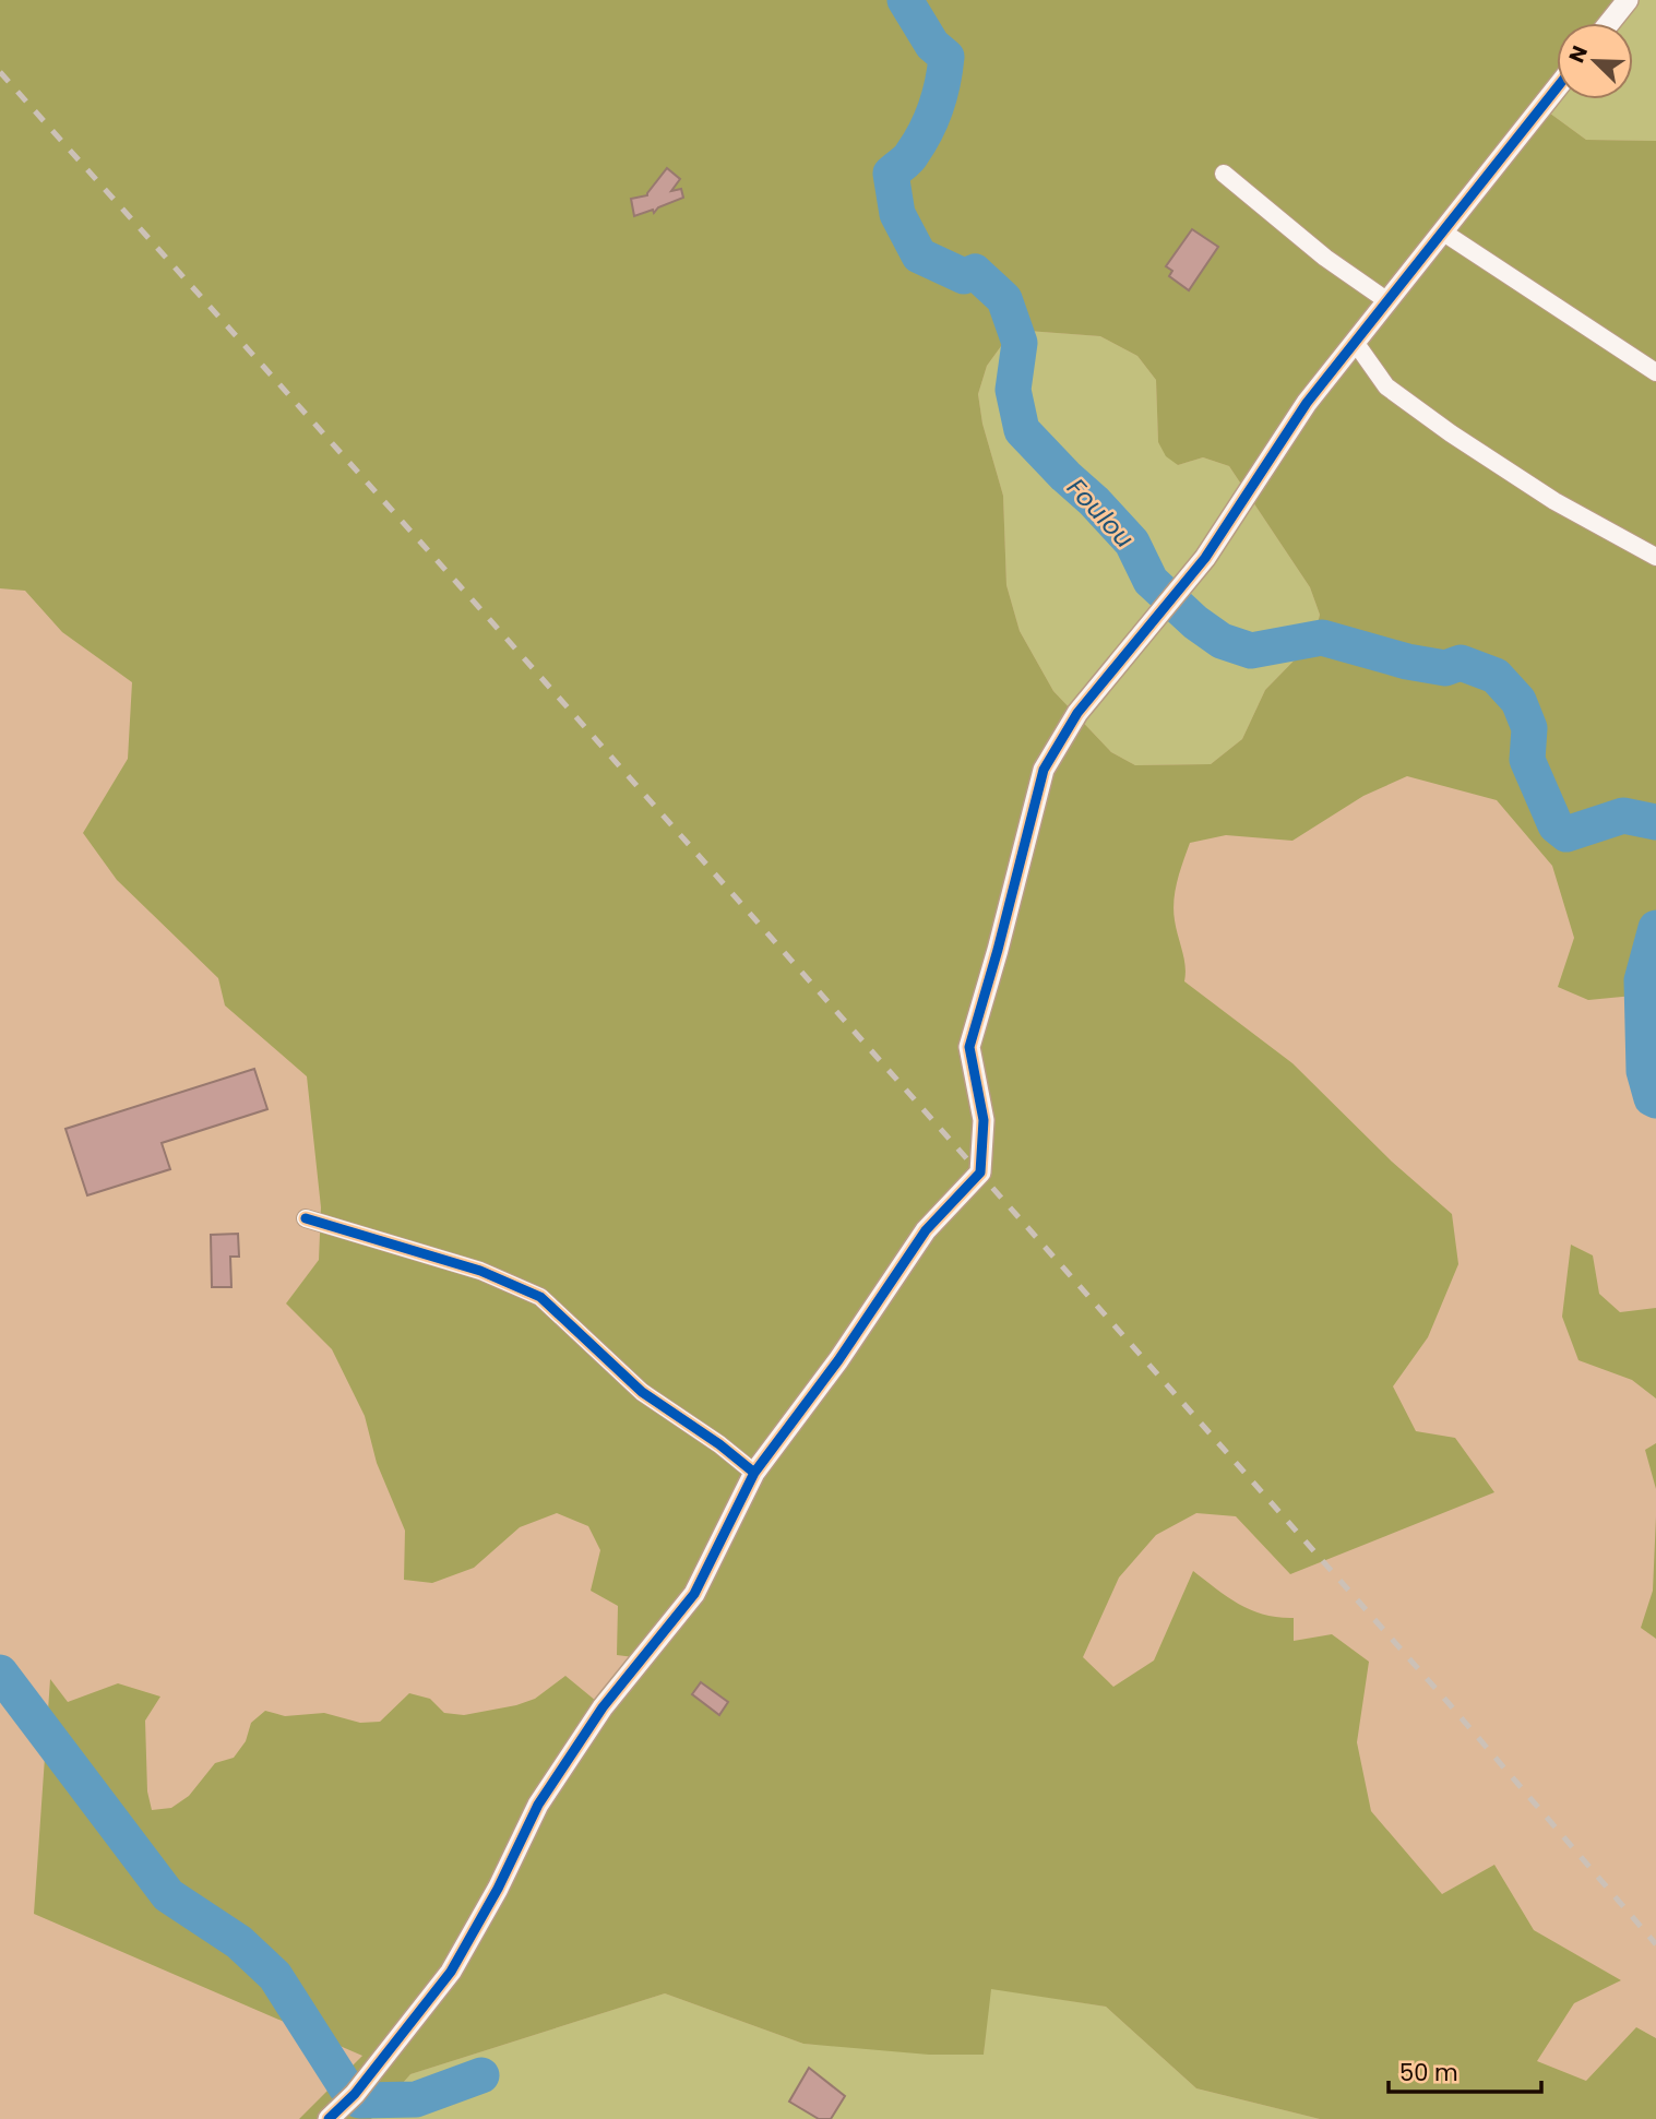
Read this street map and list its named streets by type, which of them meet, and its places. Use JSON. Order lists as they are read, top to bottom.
{
  "water": ["Foulou"],
  "scale_bar": "50 m",
  "north": "top left"
}
